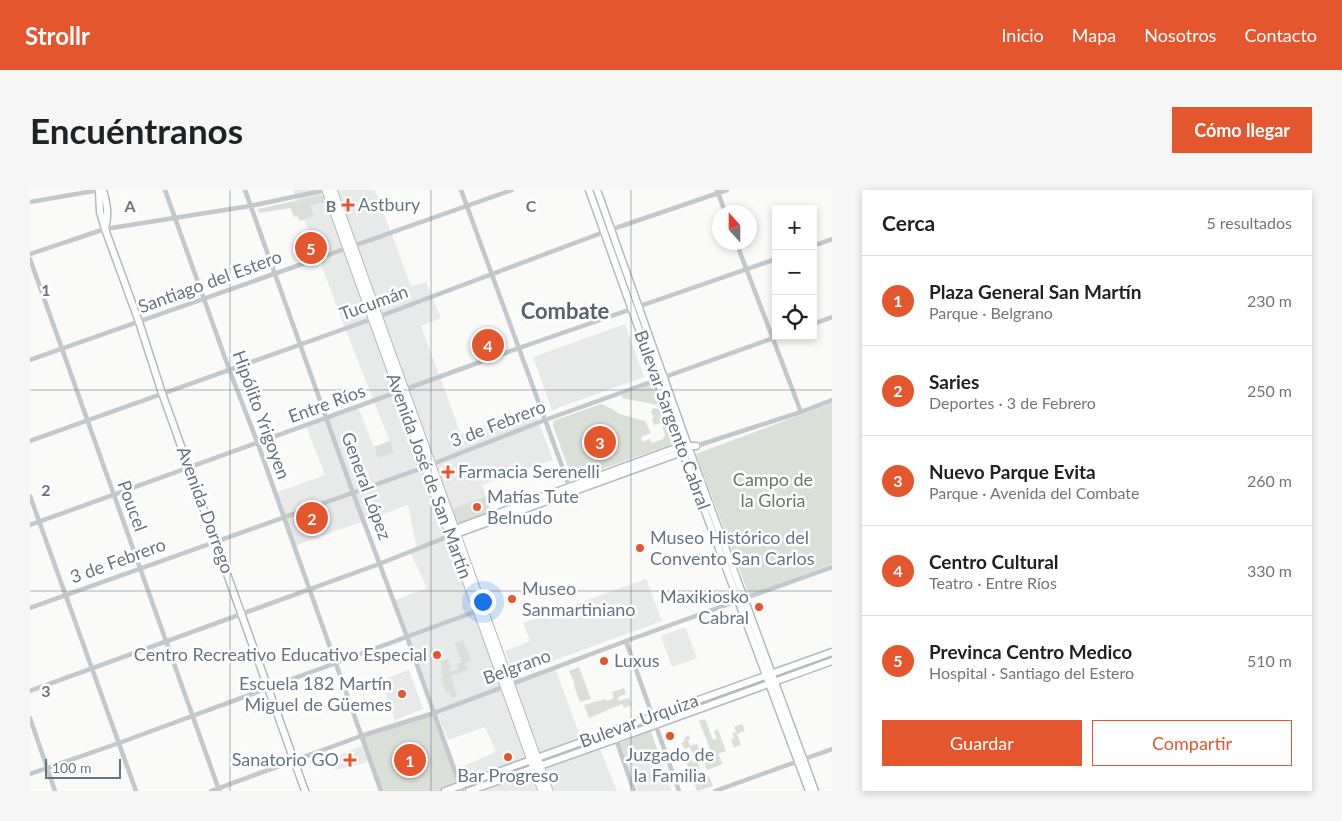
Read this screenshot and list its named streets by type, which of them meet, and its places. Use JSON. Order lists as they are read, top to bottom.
{
  "streets": {
    "main road": [
      "Bulevar Sargento Cabral",
      "Avenida José de San Martín",
      "Avenida Dorrego",
      "Bulevar Urquiza"
    ],
    "street": [
      "Santiago del Estero",
      "Tucumán",
      "Entre Ríos",
      "Hipólito Yrigoyen",
      "3 de Febrero",
      "General López",
      "Poucel",
      "Belgrano"
    ]
  },
  "crossings": [
    ["Santiago del Estero", "Hipólito Yrigoyen"],
    ["Santiago del Estero", "Avenida José de San Martín"],
    ["Santiago del Estero", "General López"],
    ["Santiago del Estero", "Poucel"],
    ["Santiago del Estero", "Avenida Dorrego"],
    ["Tucumán", "Hipólito Yrigoyen"],
    ["Tucumán", "Bulevar Sargento Cabral"],
    ["Tucumán", "Avenida José de San Martín"],
    ["Tucumán", "General López"],
    ["Tucumán", "Poucel"],
    ["Tucumán", "Avenida Dorrego"],
    ["Entre Ríos", "Hipólito Yrigoyen"],
    ["Entre Ríos", "Bulevar Sargento Cabral"],
    ["Entre Ríos", "Avenida José de San Martín"],
    ["Entre Ríos", "General López"],
    ["Entre Ríos", "Poucel"],
    ["Entre Ríos", "Avenida Dorrego"],
    ["Hipólito Yrigoyen", "3 de Febrero"],
    ["Hipólito Yrigoyen", "Belgrano"],
    ["Bulevar Sargento Cabral", "3 de Febrero"],
    ["Bulevar Sargento Cabral", "Belgrano"],
    ["Bulevar Sargento Cabral", "Bulevar Urquiza"],
    ["3 de Febrero", "Avenida José de San Martín"],
    ["3 de Febrero", "General López"],
    ["3 de Febrero", "Poucel"],
    ["3 de Febrero", "Avenida Dorrego"],
    ["Avenida José de San Martín", "Belgrano"],
    ["Avenida José de San Martín", "Bulevar Urquiza"],
    ["General López", "Belgrano"],
    ["General López", "Bulevar Urquiza"],
    ["Poucel", "Belgrano"],
    ["Avenida Dorrego", "Belgrano"]
  ],
  "districts": ["Combate"],
  "parks": ["Campo de la Gloria"],
  "places": {
    "health": ["Astbury", "Farmacia Serenelli", "Sanatorio GO"],
    "other": [
      "Matías Tute Belnudo",
      "Museo Histórico del Convento San Carlos",
      "Museo Sanmartiniano",
      "Maxikiosko Cabral",
      "Centro Recreativo Educativo Especial",
      "Luxus",
      "Escuela 182 Martín Miguel de Güemes",
      "Juzgado de la Familia",
      "Bar Progreso"
    ]
  },
  "scale_bar": "100 m",
  "north": "top",
  "page": {
    "header": "Strollr",
    "nav": [
      "Inicio",
      "Mapa",
      "Nosotros",
      "Contacto"
    ],
    "buttons": [
      "Cómo llegar",
      ["Guardar", "Compartir"]
    ],
    "title": "Encuéntranos",
    "heading": ["Cerca", "5 resultados"],
    "map_buttons": ["+", "−"],
    "pins": [
      "5",
      "4",
      "3",
      "2",
      "1"
    ],
    "list": [
      {
        "mark": "1",
        "name": "Plaza General San Martín",
        "note": "Parque · Belgrano",
        "value": "230 m"
      },
      {
        "mark": "2",
        "name": "Saries",
        "note": "Deportes · 3 de Febrero",
        "value": "250 m"
      },
      {
        "mark": "3",
        "name": "Nuevo Parque Evita",
        "note": "Parque · Avenida del Combate",
        "value": "260 m"
      },
      {
        "mark": "4",
        "name": "Centro Cultural",
        "note": "Teatro · Entre Ríos",
        "value": "330 m"
      },
      {
        "mark": "5",
        "name": "Previnca Centro Medico",
        "note": "Hospital · Santiago del Estero",
        "value": "510 m"
      }
    ],
    "scale": "100 m"
  },
  "grid": {
    "columns": ["A", "B", "C"],
    "rows": ["1", "2", "3"]
  }
}
